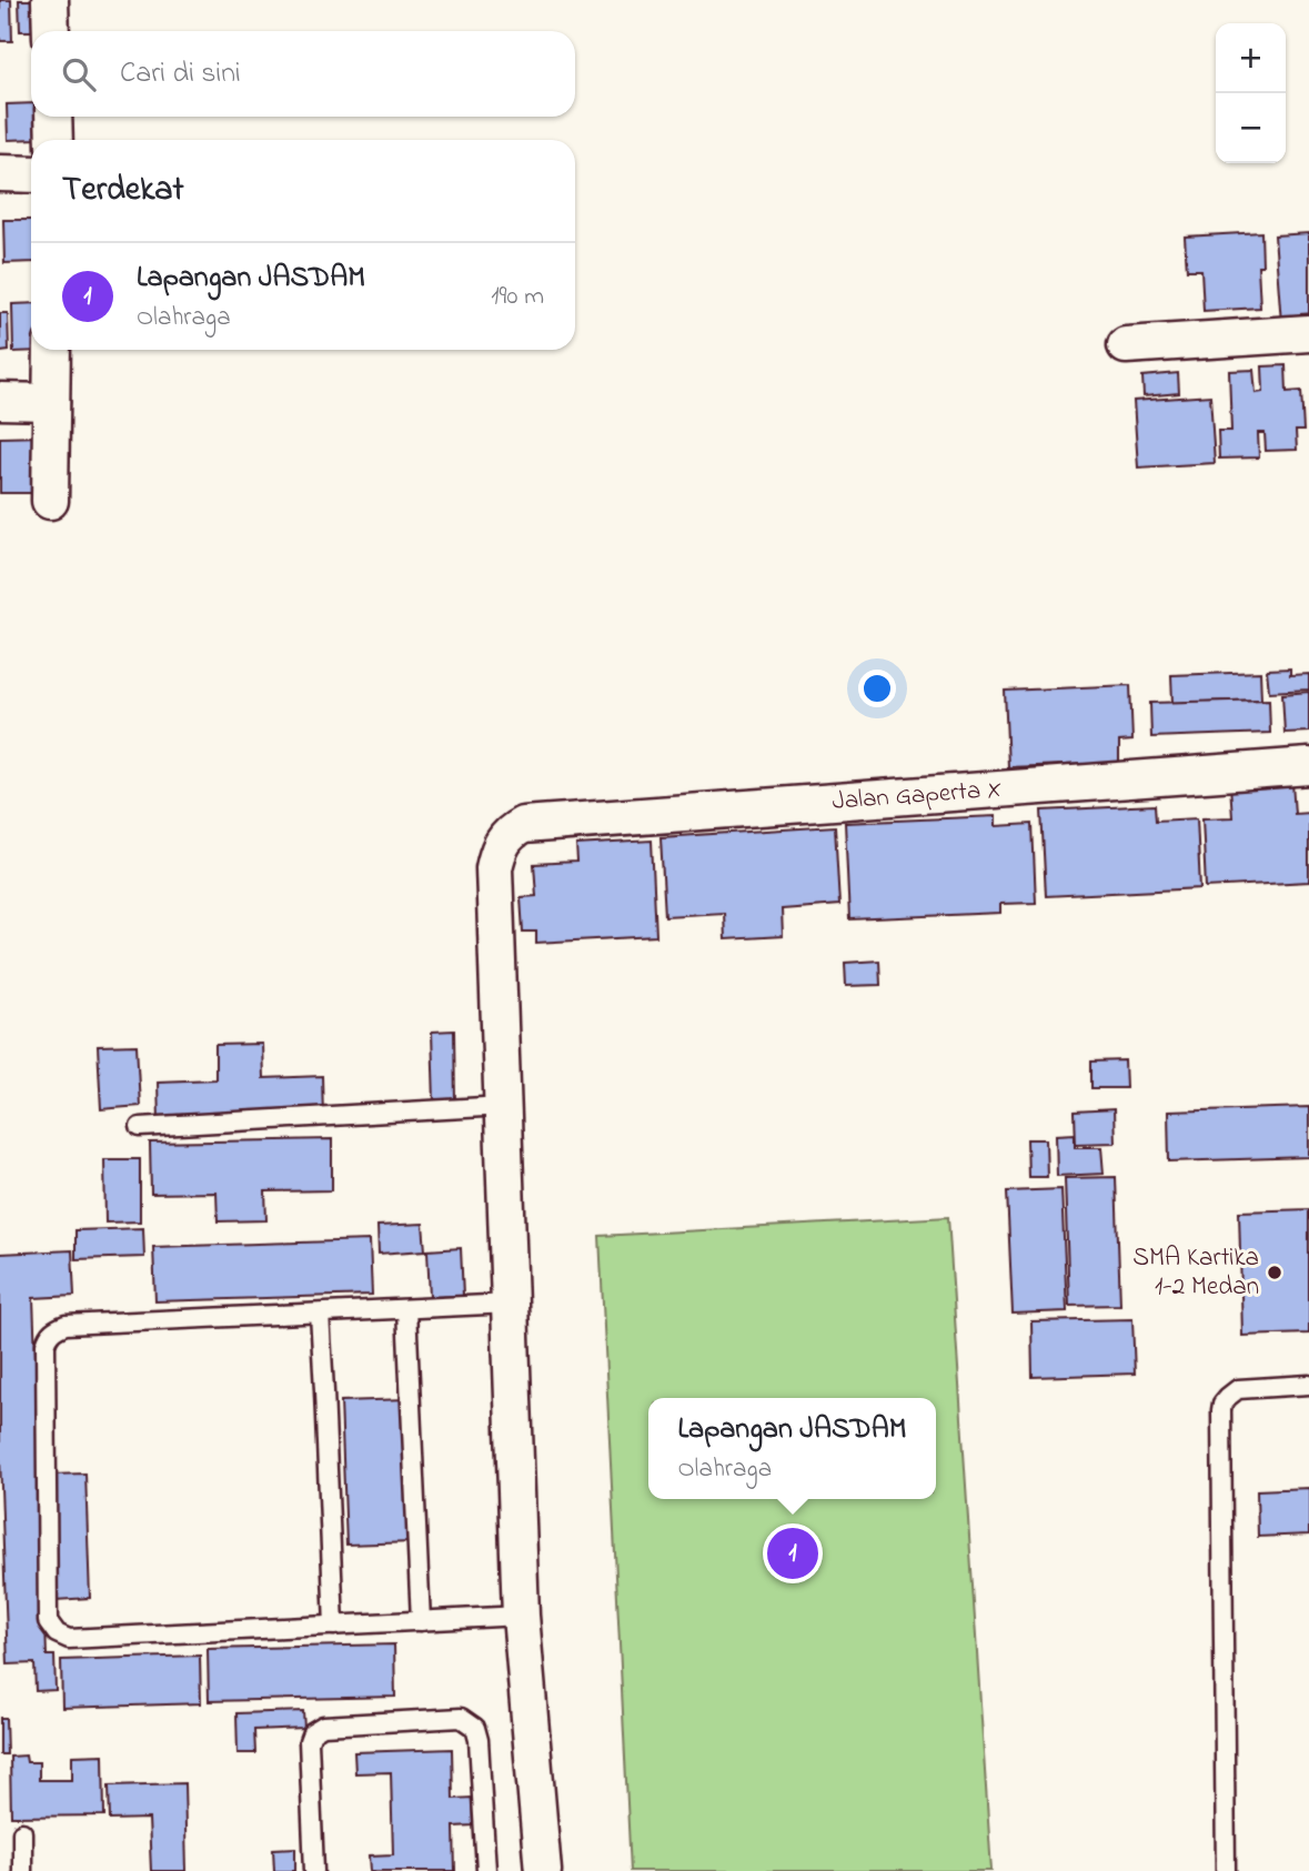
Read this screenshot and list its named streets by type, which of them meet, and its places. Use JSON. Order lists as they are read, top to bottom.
{
  "streets": {
    "street": ["Jalan Gaperta X"]
  },
  "places": ["SMA Kartika 1-2 Medan"],
  "page": {
    "map_buttons": ["+", "−"],
    "search": "Cari di sini",
    "heading": "Terdekat",
    "list": [
      {
        "mark": "1",
        "name": "Lapangan JASDAM",
        "note": "Olahraga",
        "value": "190 m"
      }
    ],
    "popup": ["Lapangan JASDAM", "Olahraga"],
    "pins": "1"
  }
}
